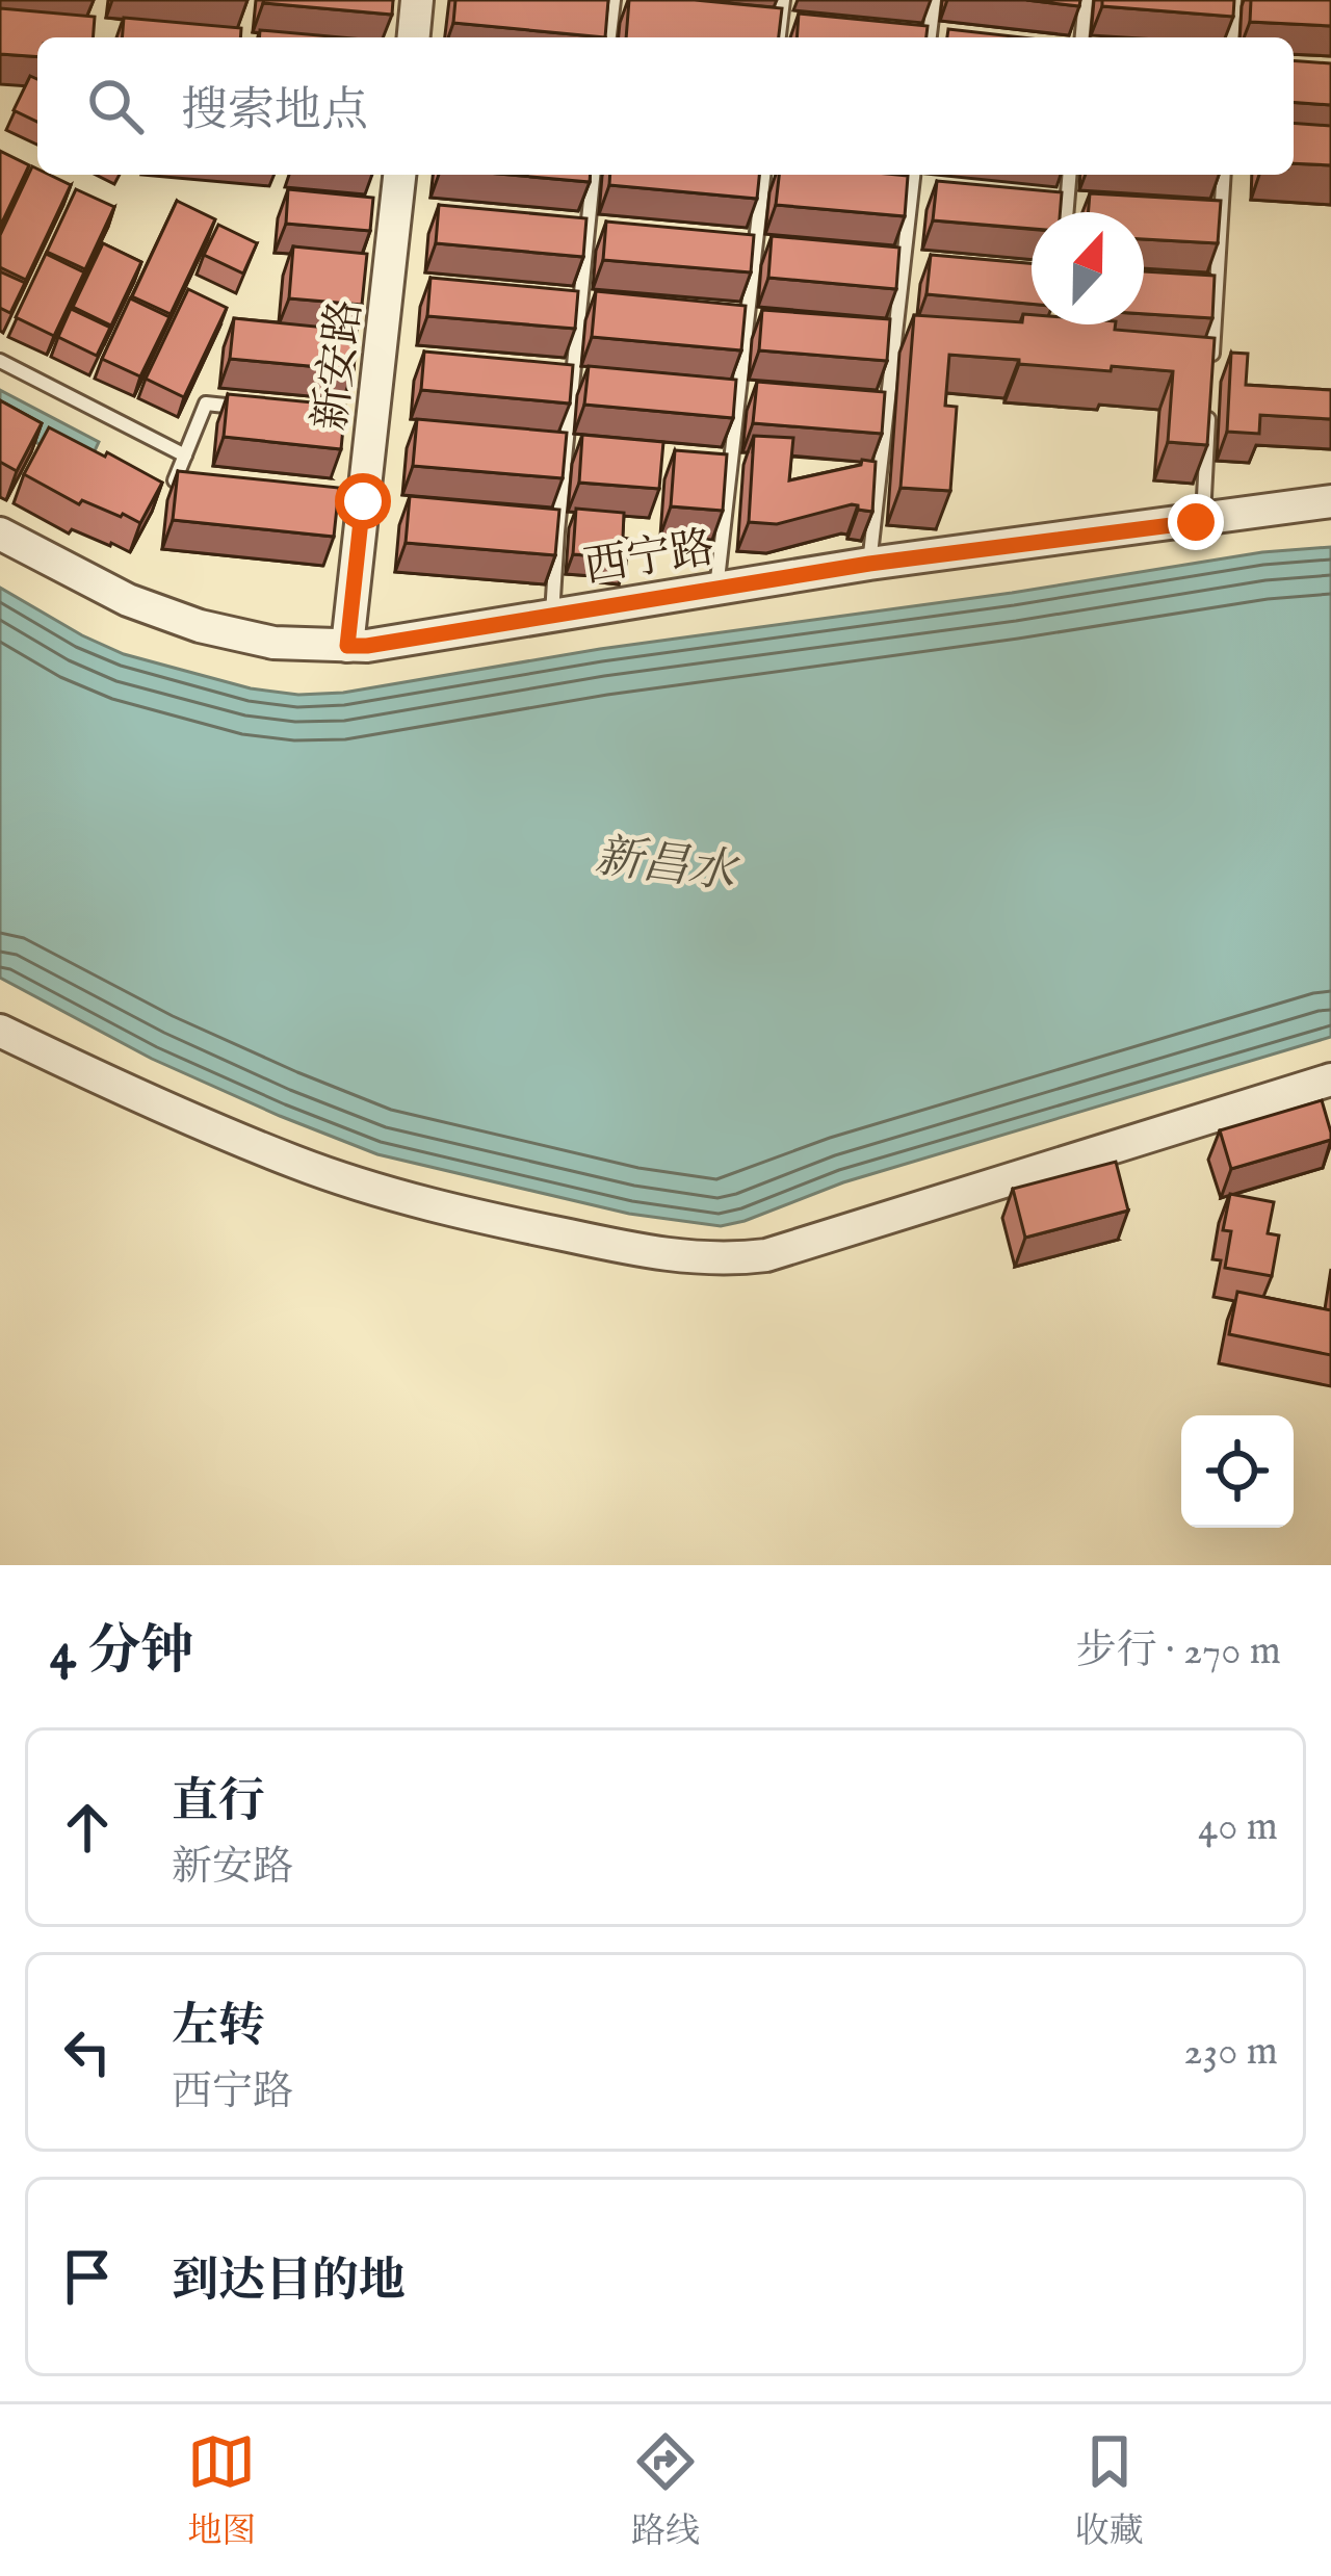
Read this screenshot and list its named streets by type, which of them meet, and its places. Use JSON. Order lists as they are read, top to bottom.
{
  "streets": {
    "street": ["新安路", "西宁路"]
  },
  "crossings": [
    ["新安路", "西宁路"]
  ],
  "water": ["新昌水"],
  "north": "top",
  "page": {
    "search": "搜索地点",
    "heading": ["4 分钟", "步行 · 270 m"],
    "list": [
      ["直行", "新安路", "40 m"],
      ["左转", "西宁路", "230 m"],
      "到达目的地"
    ],
    "nav": ["地图", "路线", "收藏"]
  }
}
